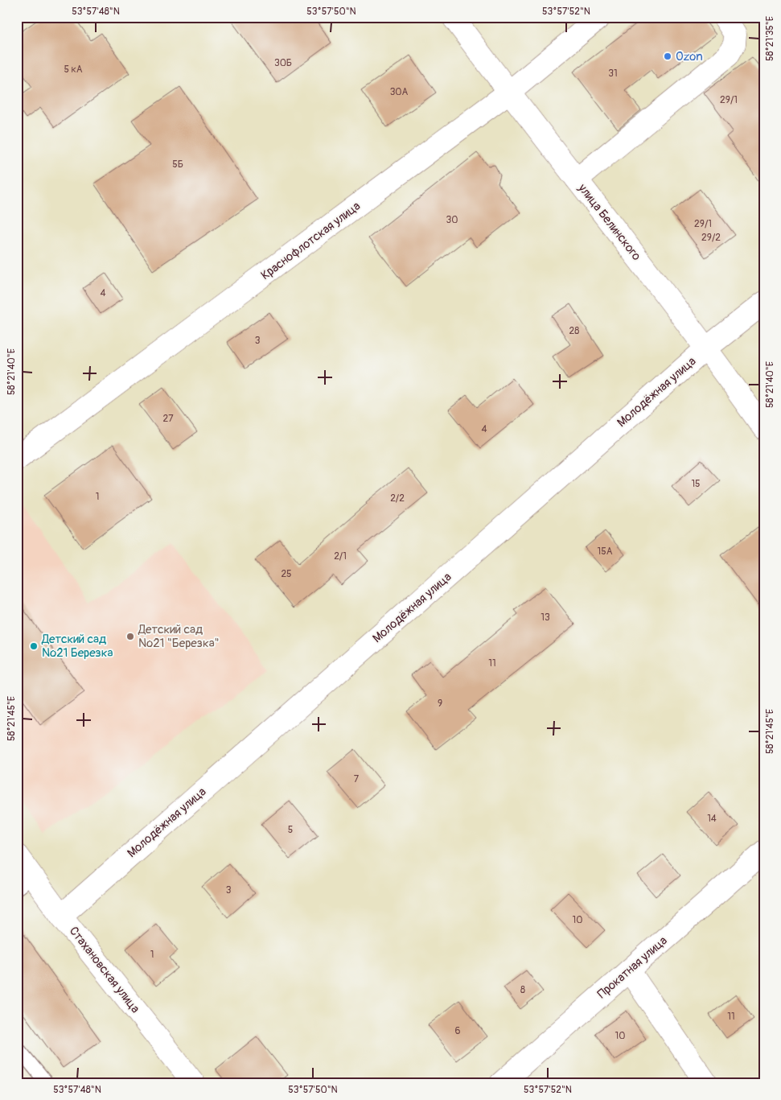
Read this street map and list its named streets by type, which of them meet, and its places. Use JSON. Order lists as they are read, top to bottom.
{
  "streets": {
    "street": [
      "улица Белинского",
      "Краснофлотская улица",
      "Молодёжная улица",
      "Прокатная улица",
      "Стахановская улица"
    ]
  },
  "crossings": [
    ["улица Белинского", "Краснофлотская улица"],
    ["улица Белинского", "Молодёжная улица"],
    ["Молодёжная улица", "Стахановская улица"]
  ],
  "places": ["Ozon", "Детский сад №21 \"Березка\"", "Детский сад №21 Березка"],
  "house_numbers": [
    "30Б",
    "5 кА",
    "31",
    "30А",
    "29/1",
    "5Б",
    "30",
    "29/1",
    "29/2",
    "4",
    "28",
    "3",
    "27",
    "4",
    "15",
    "1",
    "2/2",
    "15А",
    "2/1",
    "25",
    "13",
    "11",
    "9",
    "7",
    "14",
    "5",
    "3",
    "10",
    "1",
    "8",
    "11",
    "6",
    "10"
  ],
  "coordinates": [
    "53°57'48\"N",
    "53°57'50\"N",
    "53°57'52\"N",
    "58°21'35\"E",
    "58°21'40\"E",
    "58°21'45\"E"
  ]
}
